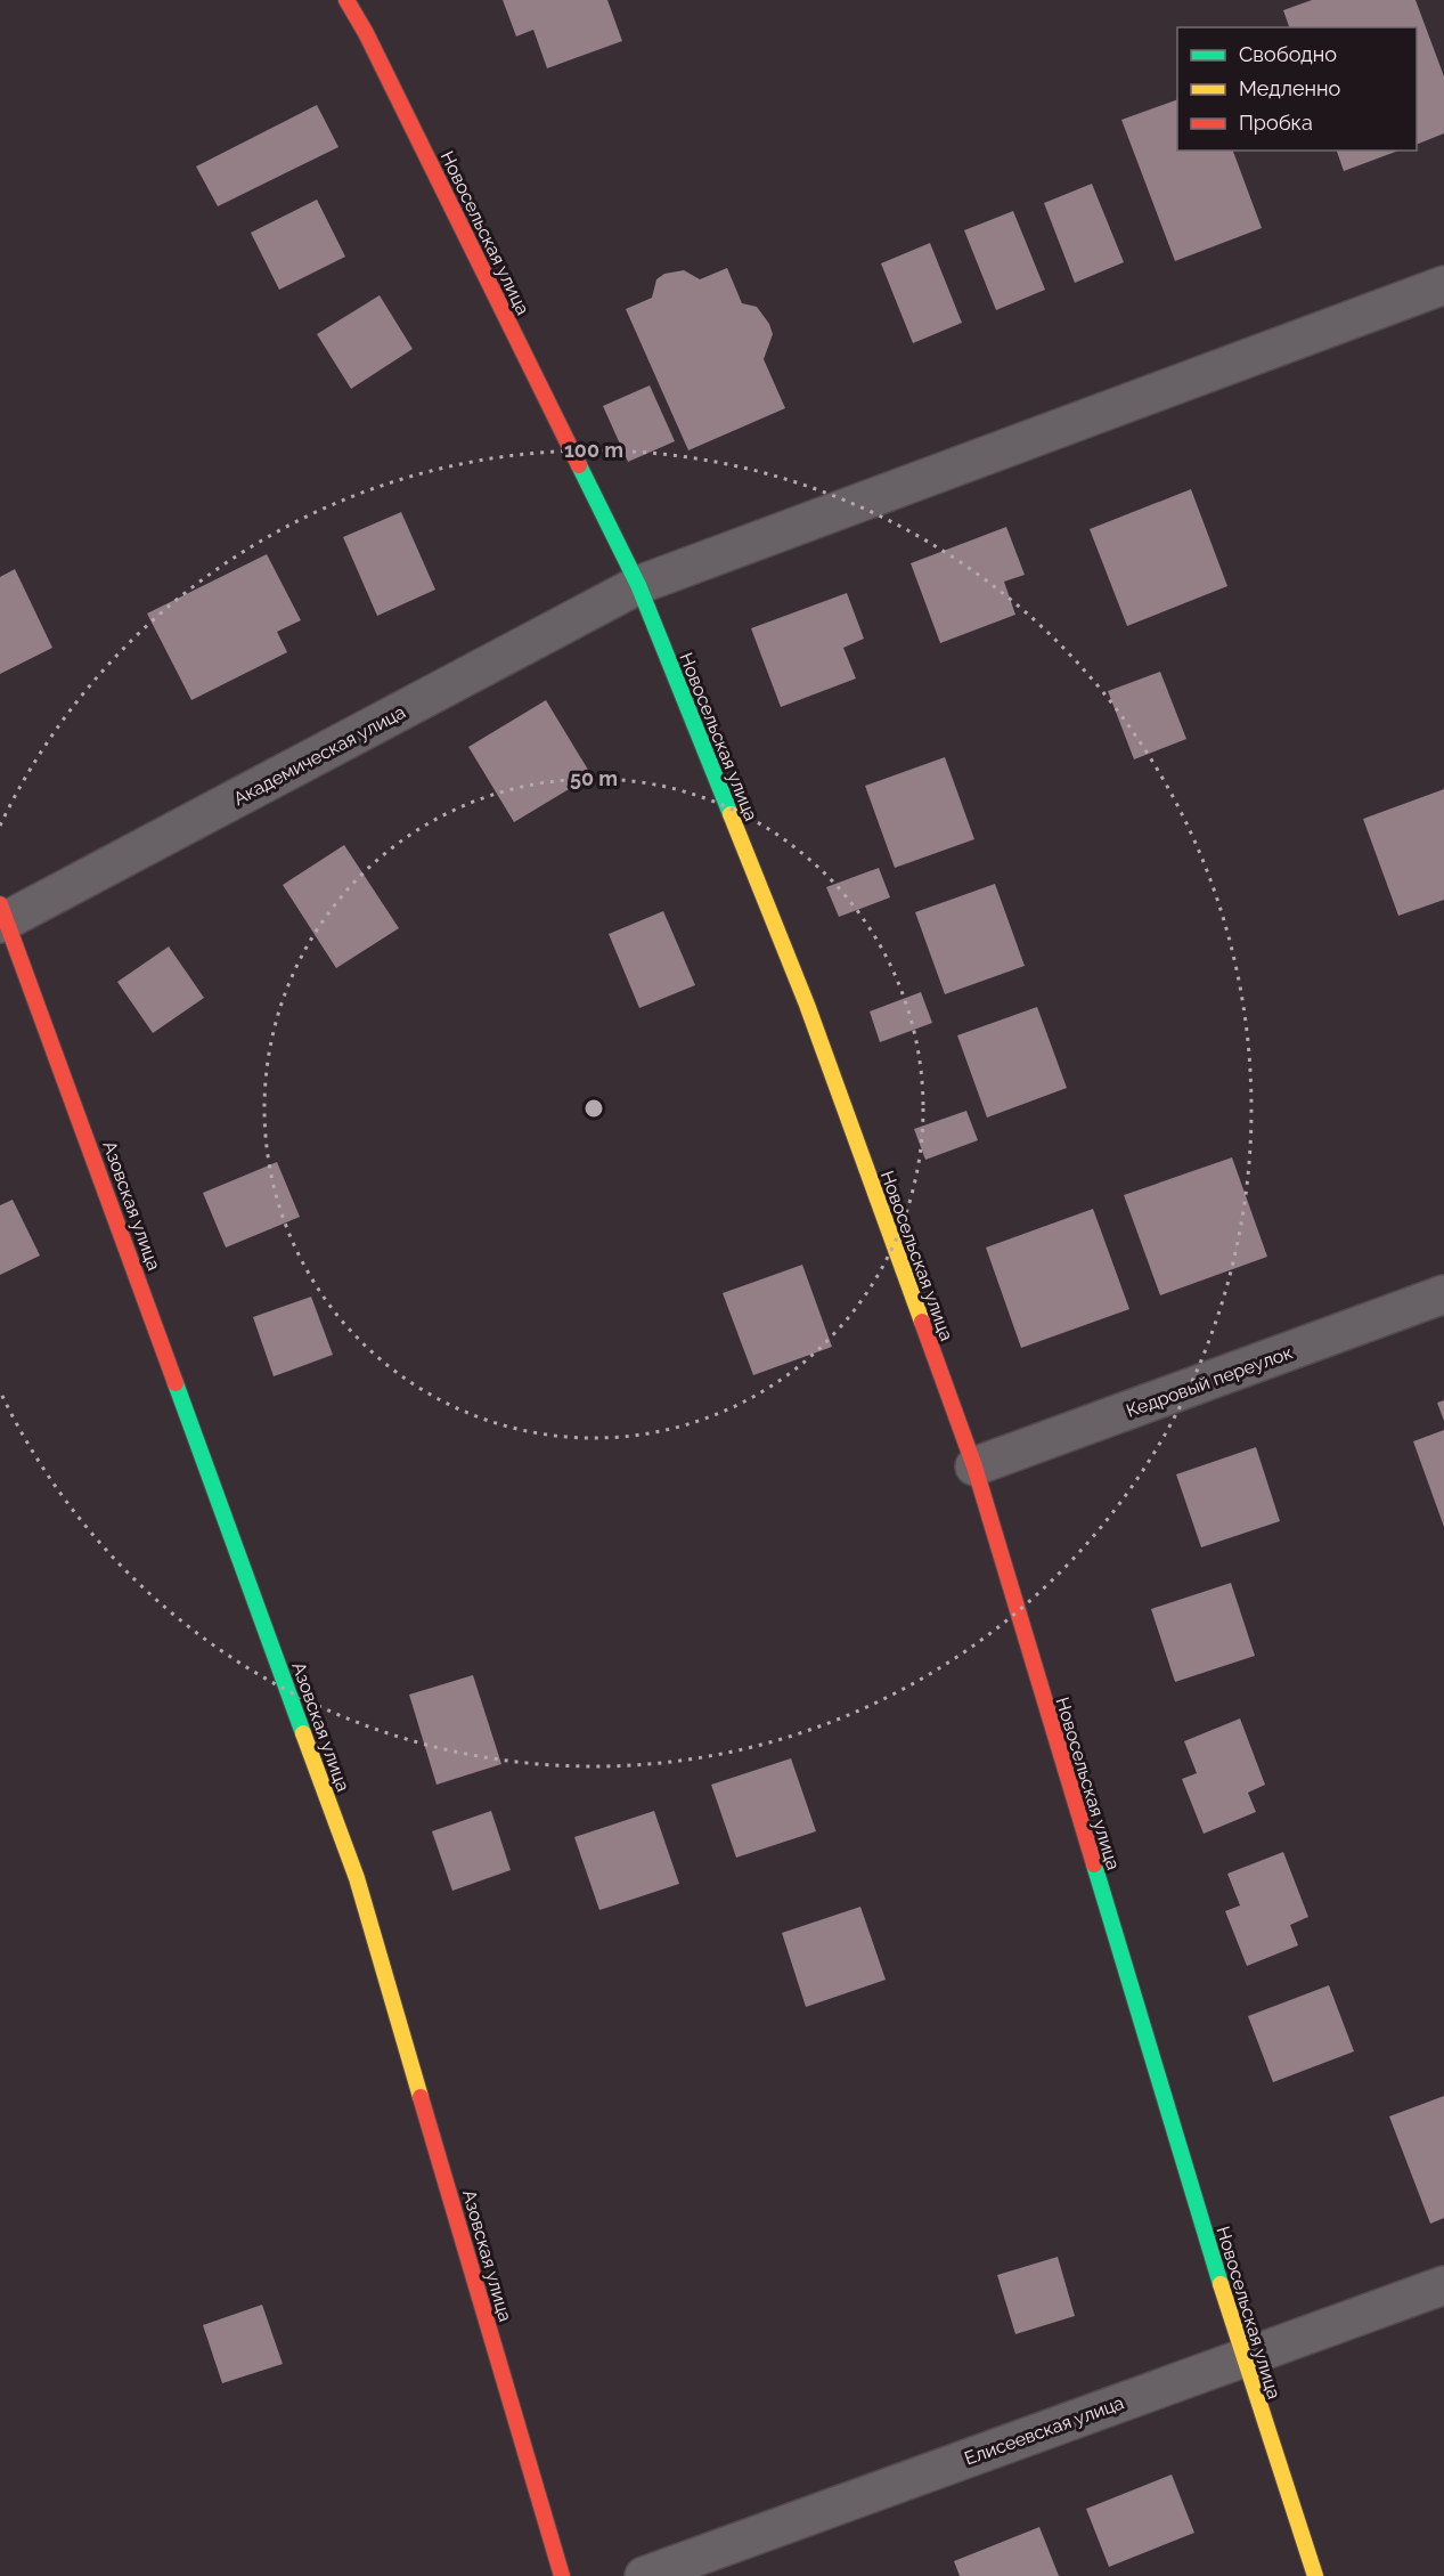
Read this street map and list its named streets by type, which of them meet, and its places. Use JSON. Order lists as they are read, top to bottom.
{
  "streets": {
    "street": [
      "Новосельская улица",
      "Академическая улица",
      "Азовская улица",
      "Кедровый переулок",
      "Елисеевская улица"
    ]
  },
  "crossings": [
    ["Новосельская улица", "Академическая улица"],
    ["Новосельская улица", "Кедровый переулок"],
    ["Новосельская улица", "Елисеевская улица"],
    ["Академическая улица", "Азовская улица"]
  ],
  "legend": ["Свободно", "Медленно", "Пробка"],
  "rings": ["100 m", "50 m"]
}
